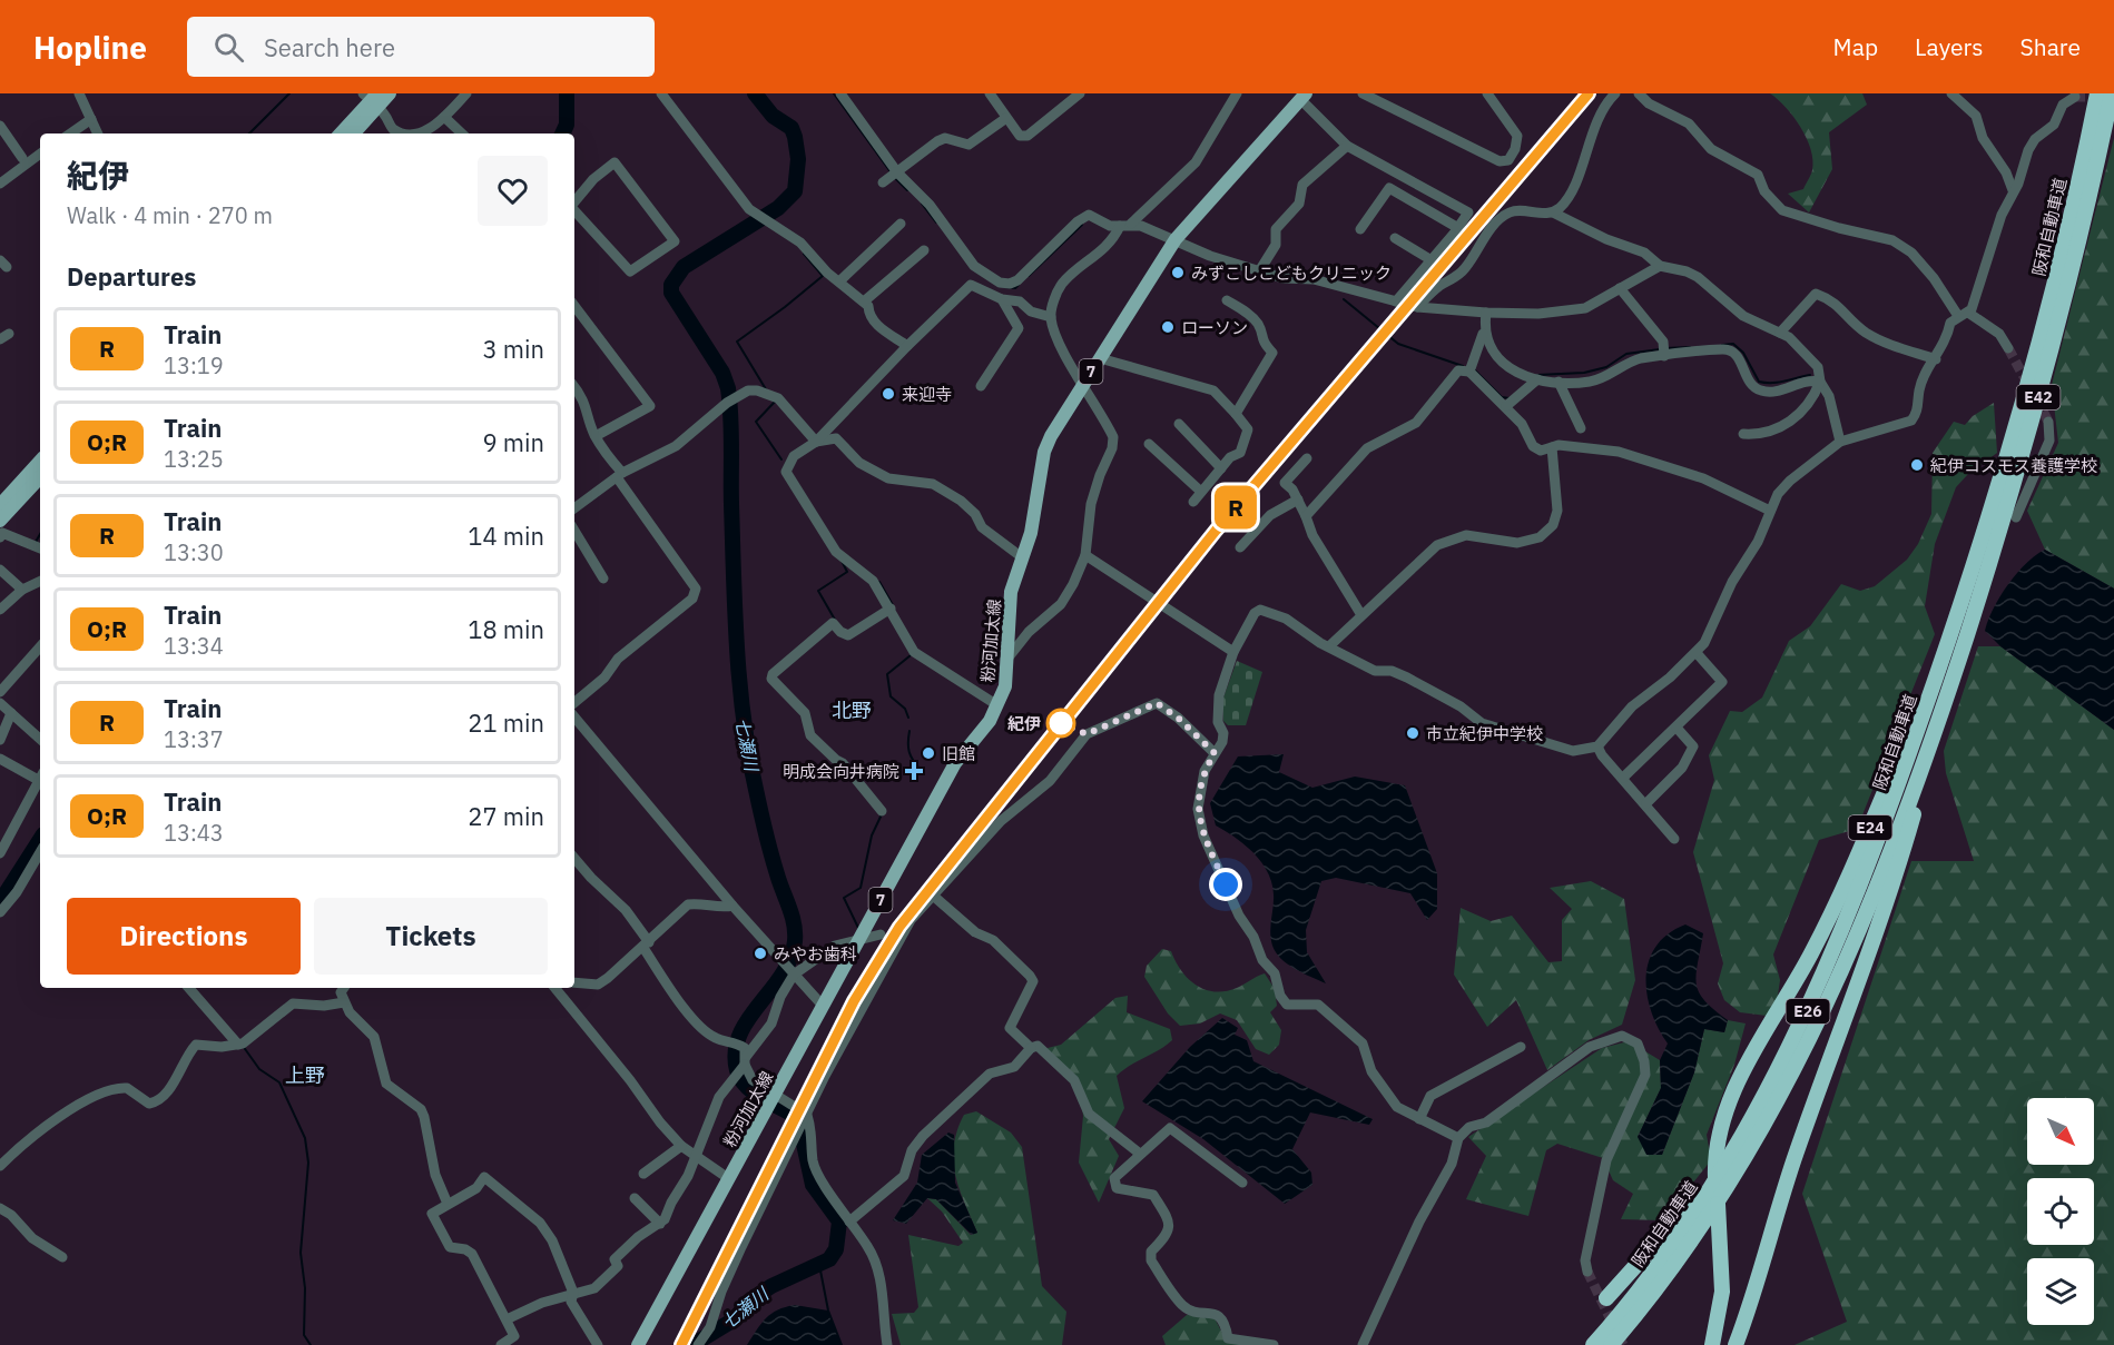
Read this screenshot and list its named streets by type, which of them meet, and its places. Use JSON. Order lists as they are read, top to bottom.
{
  "streets": {
    "highway": [
      "阪和自動車道",
      "E42",
      "E24",
      "E26"
    ],
    "main road": ["7", "粉河加太線"]
  },
  "crossings": [
    ["阪和自動車道", "E24"]
  ],
  "districts": ["北野", "上野"],
  "water": ["七瀬川"],
  "places": {
    "other": [
      "みずこしこどもクリニック",
      "ローソン",
      "来迎寺",
      "紀伊コスモス養護学校",
      "紀伊",
      "市立紀伊中学校",
      "旧館",
      "みやお歯科"
    ],
    "health": ["明成会向井病院"]
  },
  "north": "bottom right",
  "page": {
    "header": "Hopline",
    "search": "Search here",
    "nav": ["Map", "Layers", "Share"],
    "on_map": "R",
    "heading": [
      ["紀伊", "Walk · 4 min · 270 m"],
      "Departures"
    ],
    "list": [
      {
        "mark": "R",
        "name": "Train",
        "note": "13:19",
        "value": "3 min"
      },
      {
        "mark": "O;R",
        "name": "Train",
        "note": "13:25",
        "value": "9 min"
      },
      {
        "mark": "R",
        "name": "Train",
        "note": "13:30",
        "value": "14 min"
      },
      {
        "mark": "O;R",
        "name": "Train",
        "note": "13:34",
        "value": "18 min"
      },
      {
        "mark": "R",
        "name": "Train",
        "note": "13:37",
        "value": "21 min"
      },
      {
        "mark": "O;R",
        "name": "Train",
        "note": "13:43",
        "value": "27 min"
      }
    ],
    "buttons": ["Directions", "Tickets"]
  }
}
